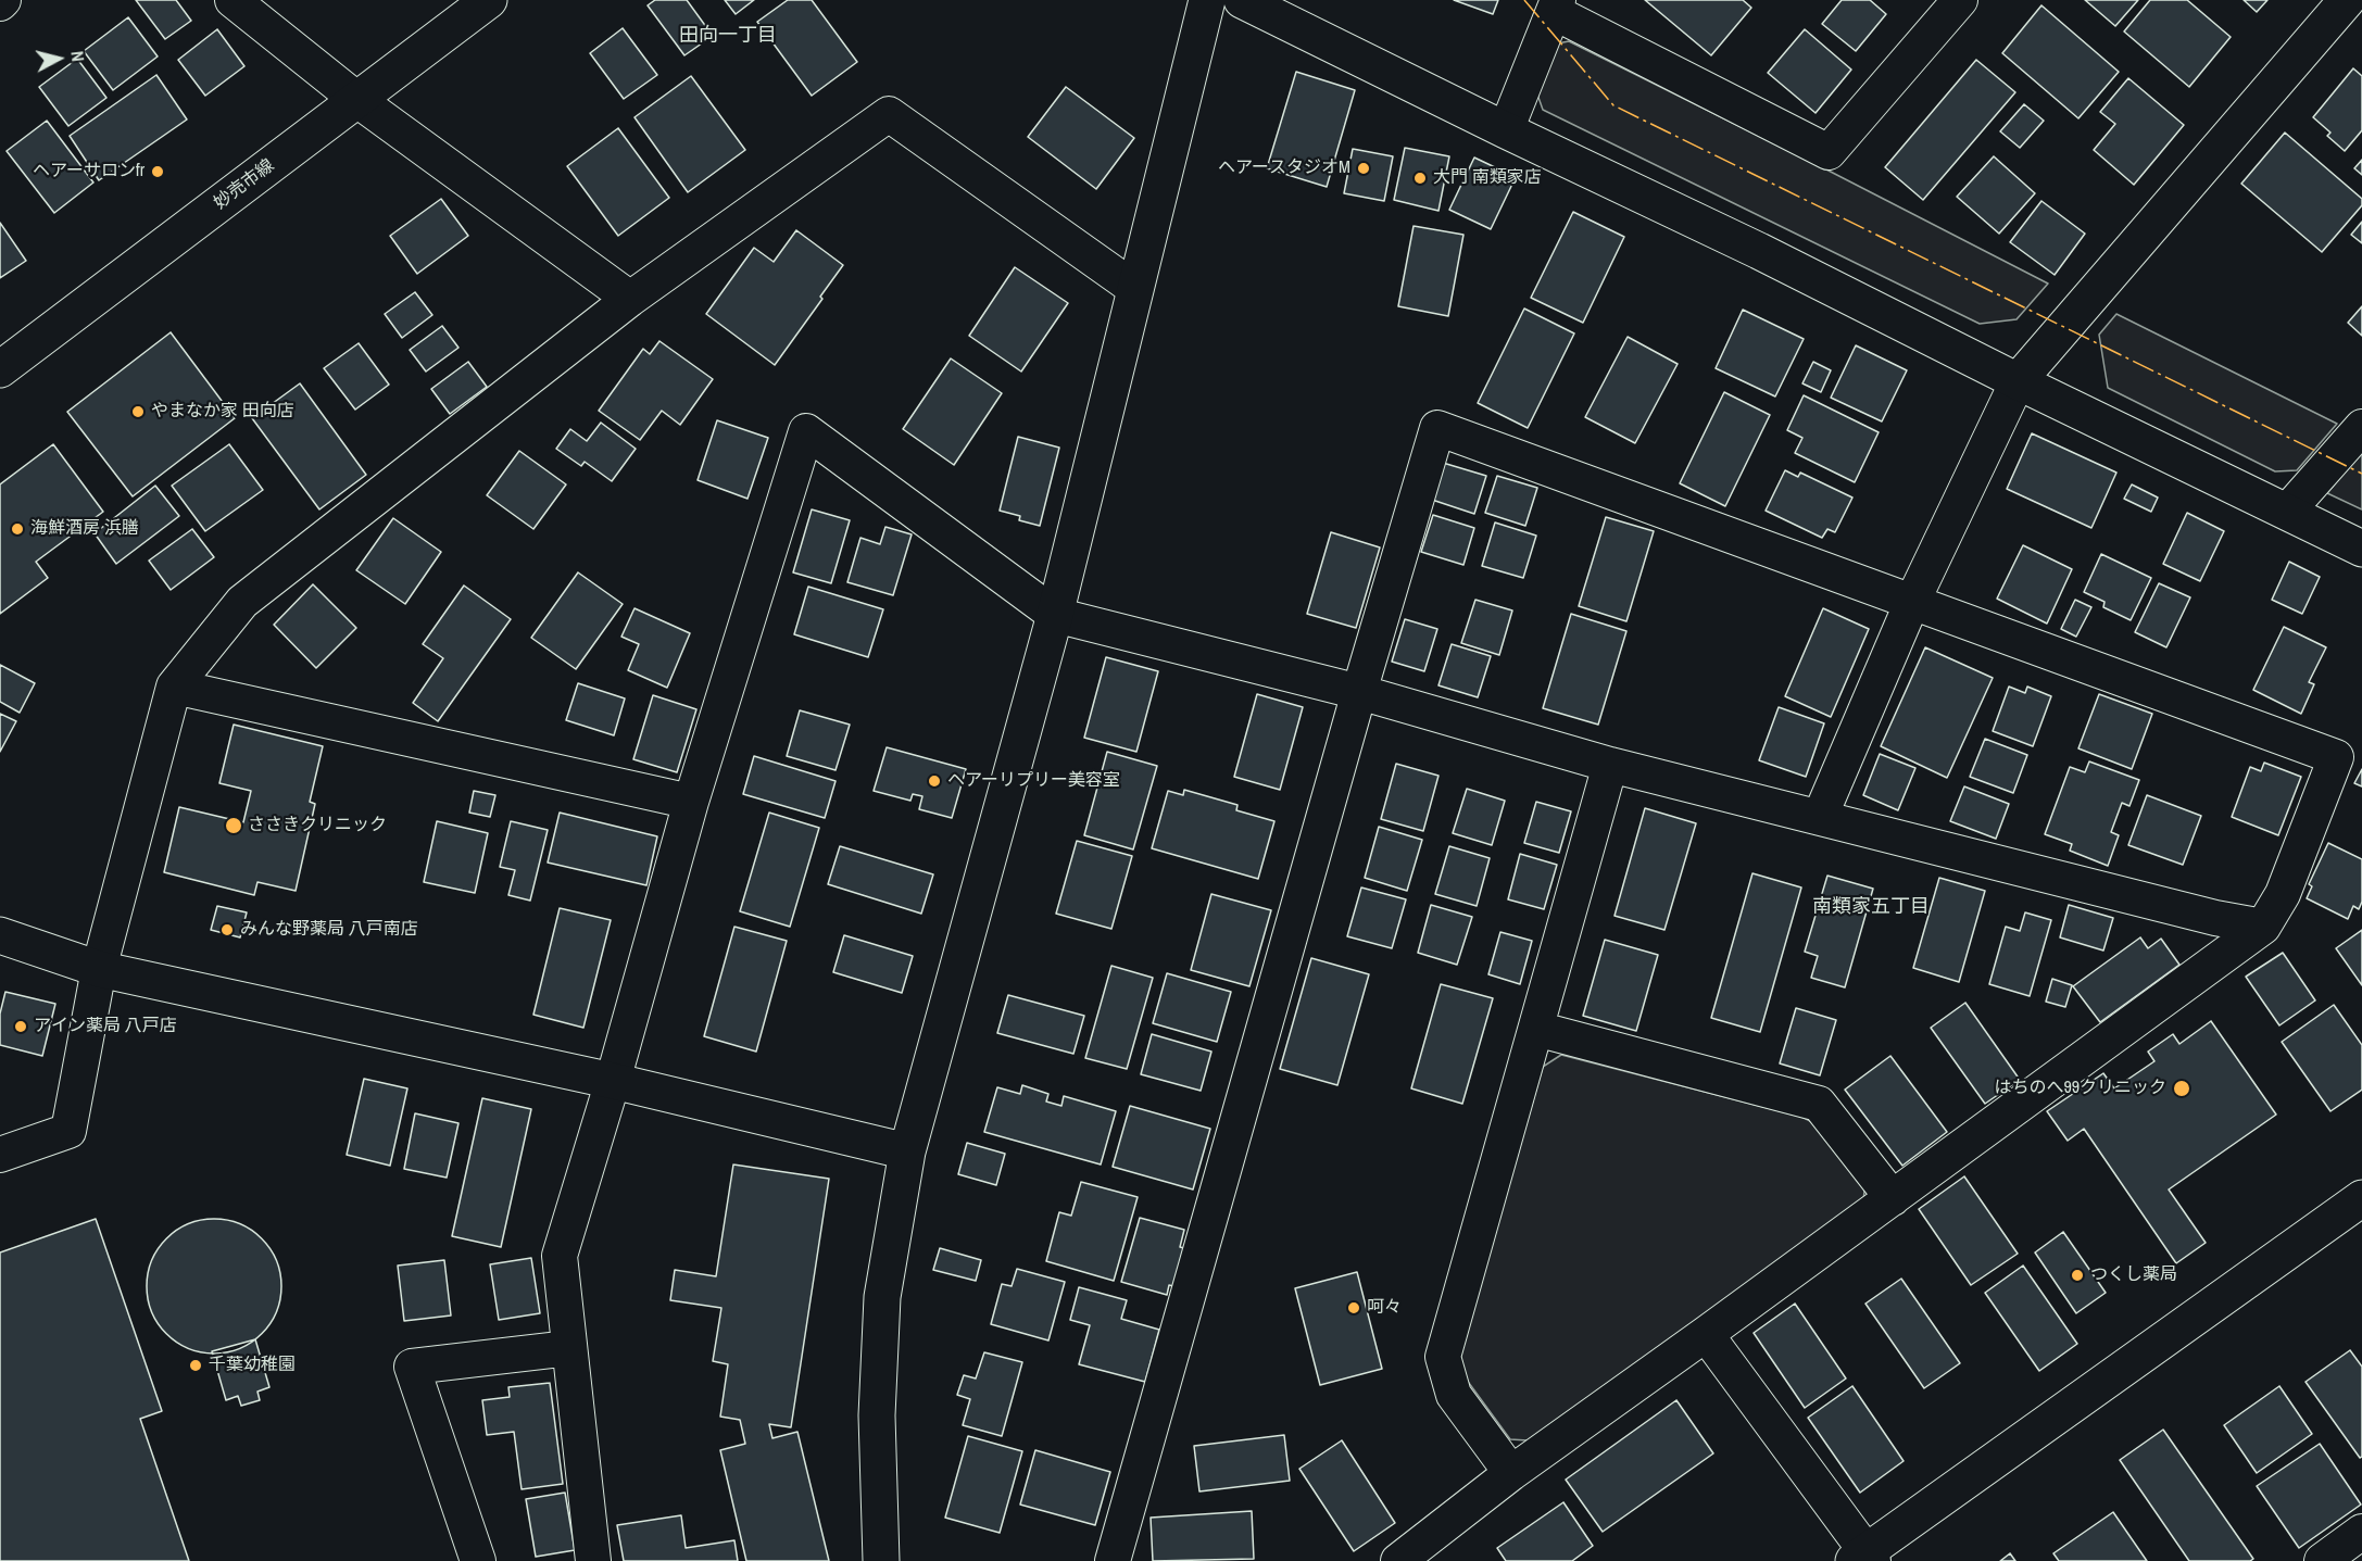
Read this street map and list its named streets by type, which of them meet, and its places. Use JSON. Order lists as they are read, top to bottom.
{
  "streets": {
    "street": ["妙売市線"]
  },
  "districts": ["田向一丁目", "南類家五丁目"],
  "places": [
    "ヘアースタジオM",
    "ヘアーサロンfr",
    "大門 南類家店",
    "やまなか家 田向店",
    "海鮮酒房 浜膳",
    "ヘアーリプリー美容室",
    "ささきクリニック",
    "みんな野薬局 八戸南店",
    "アイン薬局 八戸店",
    "はちのへ99クリニック",
    "つくし薬局",
    "呵々",
    "千葉幼稚園"
  ],
  "north": "right"
}
